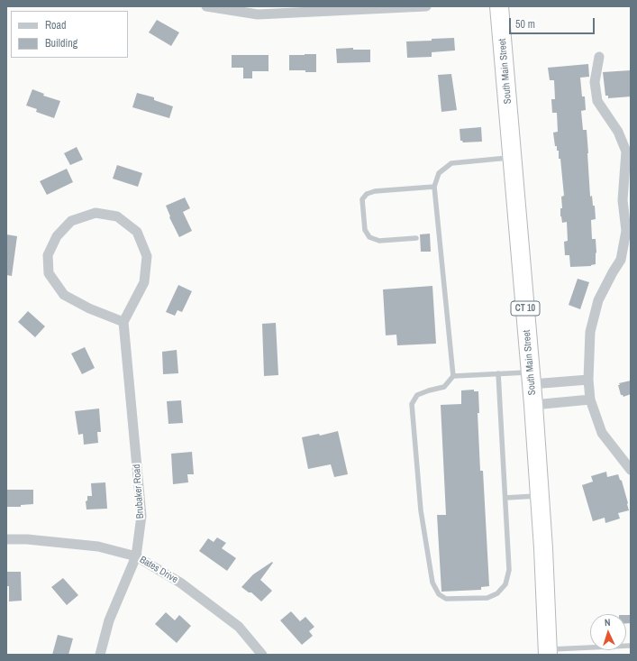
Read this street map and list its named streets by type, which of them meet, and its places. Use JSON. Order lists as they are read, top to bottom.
{
  "streets": {
    "highway": ["South Main Street", "CT 10"],
    "street": ["Brubaker Road", "Bates Drive"]
  },
  "crossings": [
    ["Brubaker Road", "Bates Drive"]
  ],
  "legend": ["Road", "Building"],
  "scale_bar": "50 m",
  "north": "top"
}
